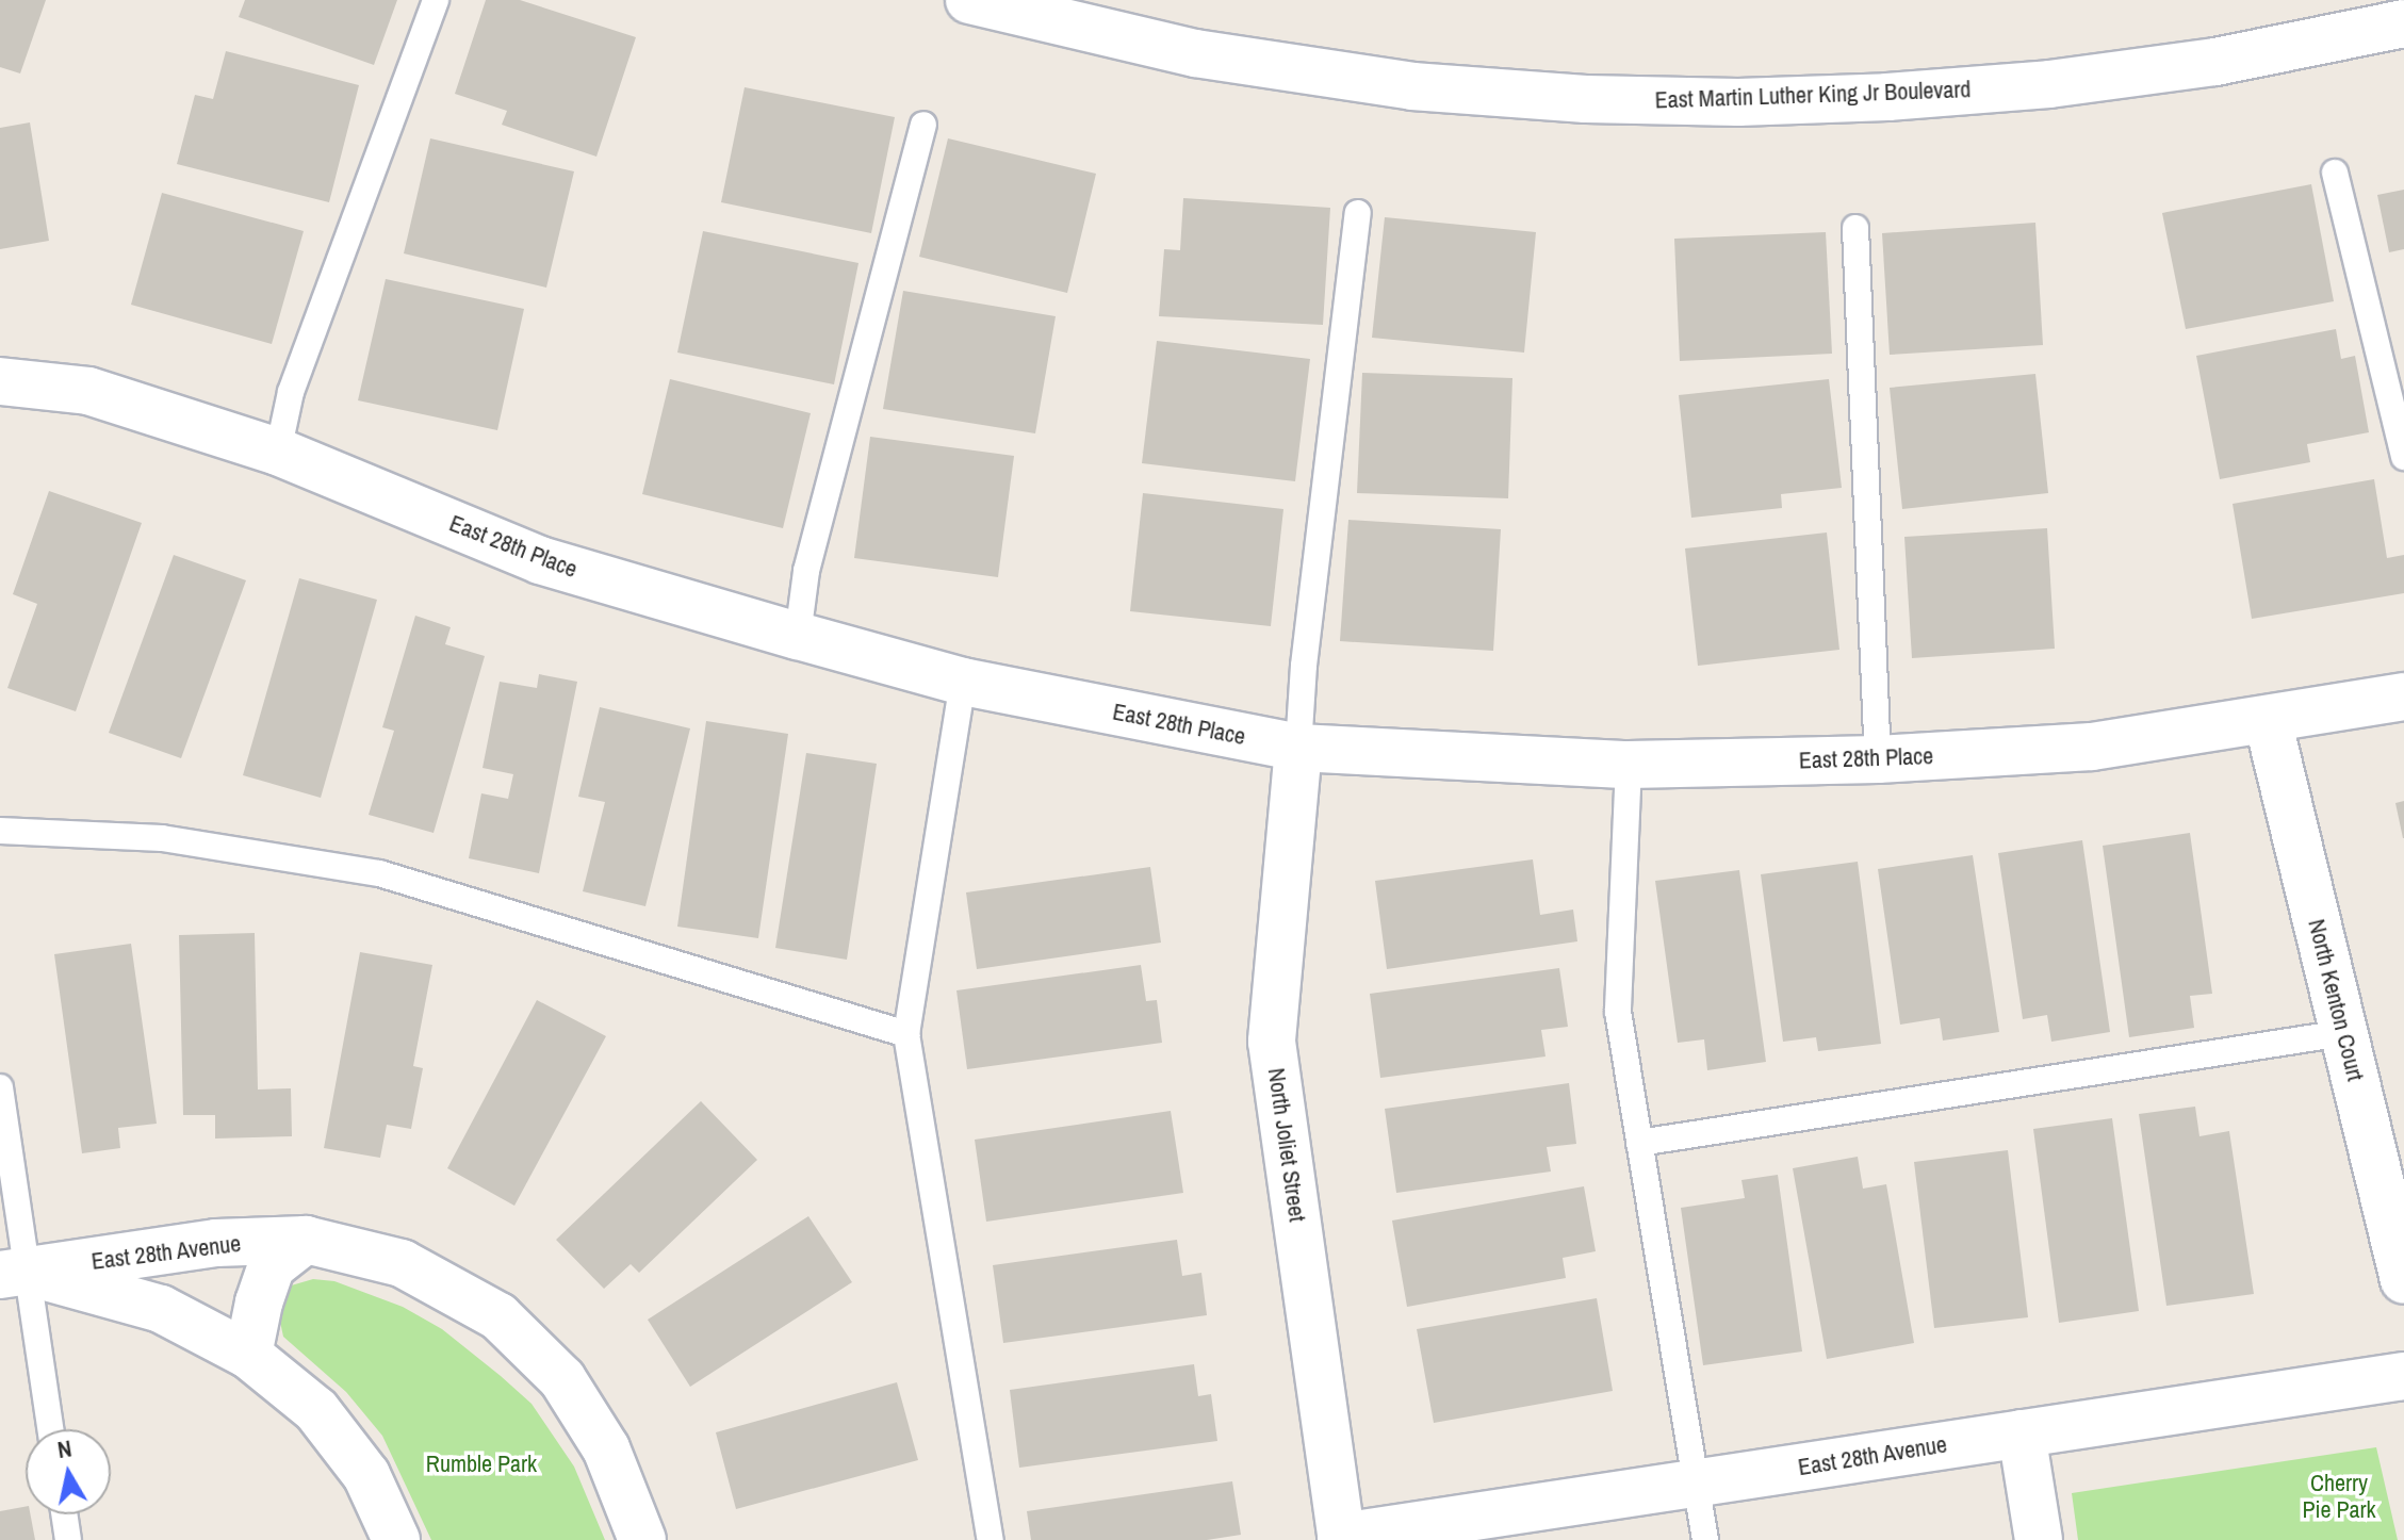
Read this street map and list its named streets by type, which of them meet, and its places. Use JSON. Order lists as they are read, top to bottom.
{
  "streets": {
    "street": [
      "East Martin Luther King Jr Boulevard",
      "East 28th Place",
      "North Kenton Court",
      "North Joliet Street",
      "East 28th Avenue"
    ]
  },
  "crossings": [
    ["East 28th Place", "North Kenton Court"],
    ["East 28th Place", "North Joliet Street"],
    ["North Joliet Street", "East 28th Avenue"]
  ],
  "parks": ["Rumble Park", "Cherry Pie Park"],
  "north": "top"
}
